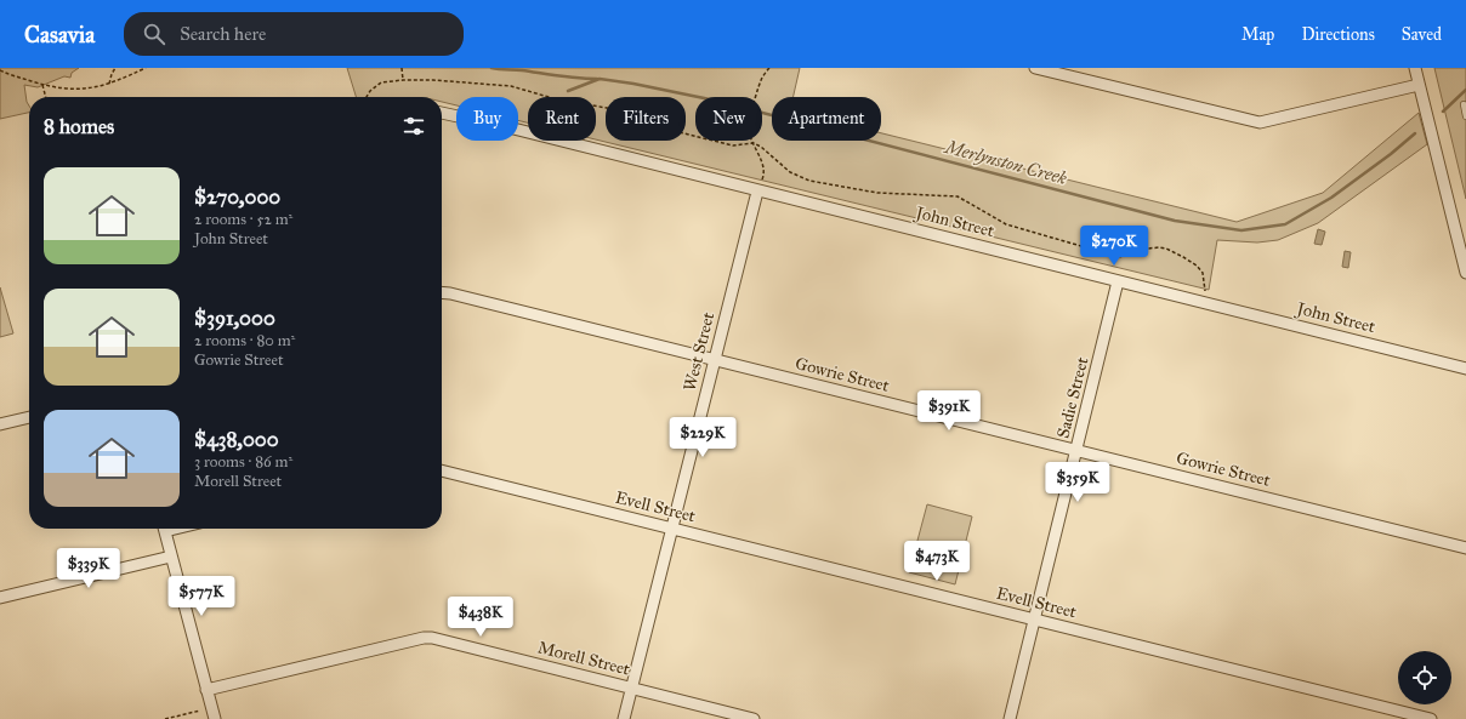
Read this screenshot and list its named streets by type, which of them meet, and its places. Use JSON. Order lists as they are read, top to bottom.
{
  "streets": {
    "street": [
      "John Street",
      "West Street",
      "Gowrie Street",
      "Sadie Street",
      "Evell Street",
      "Morell Street"
    ]
  },
  "crossings": [
    ["John Street", "West Street"],
    ["John Street", "Sadie Street"],
    ["West Street", "Gowrie Street"],
    ["West Street", "Evell Street"],
    ["West Street", "Morell Street"],
    ["Gowrie Street", "Sadie Street"],
    ["Sadie Street", "Evell Street"]
  ],
  "water": ["Merlynston Creek"],
  "page": {
    "header": "Casavia",
    "search": "Search here",
    "nav": ["Map", "Directions", "Saved"],
    "chip": [
      "Buy",
      "Rent",
      "Filters",
      "New",
      "Apartment"
    ],
    "heading": "8 homes",
    "list": [
      {
        "name": "$270,000",
        "note": "2 rooms · 52 m² · John Street"
      },
      {
        "name": "$391,000",
        "note": "2 rooms · 80 m² · Gowrie Street"
      },
      {
        "name": "$438,000",
        "note": "3 rooms · 86 m² · Morell Street"
      }
    ],
    "price": [
      "$270K",
      "$391K",
      "$229K",
      "$359K",
      "$473K",
      "$339K",
      "$577K",
      "$438K"
    ]
  }
}
